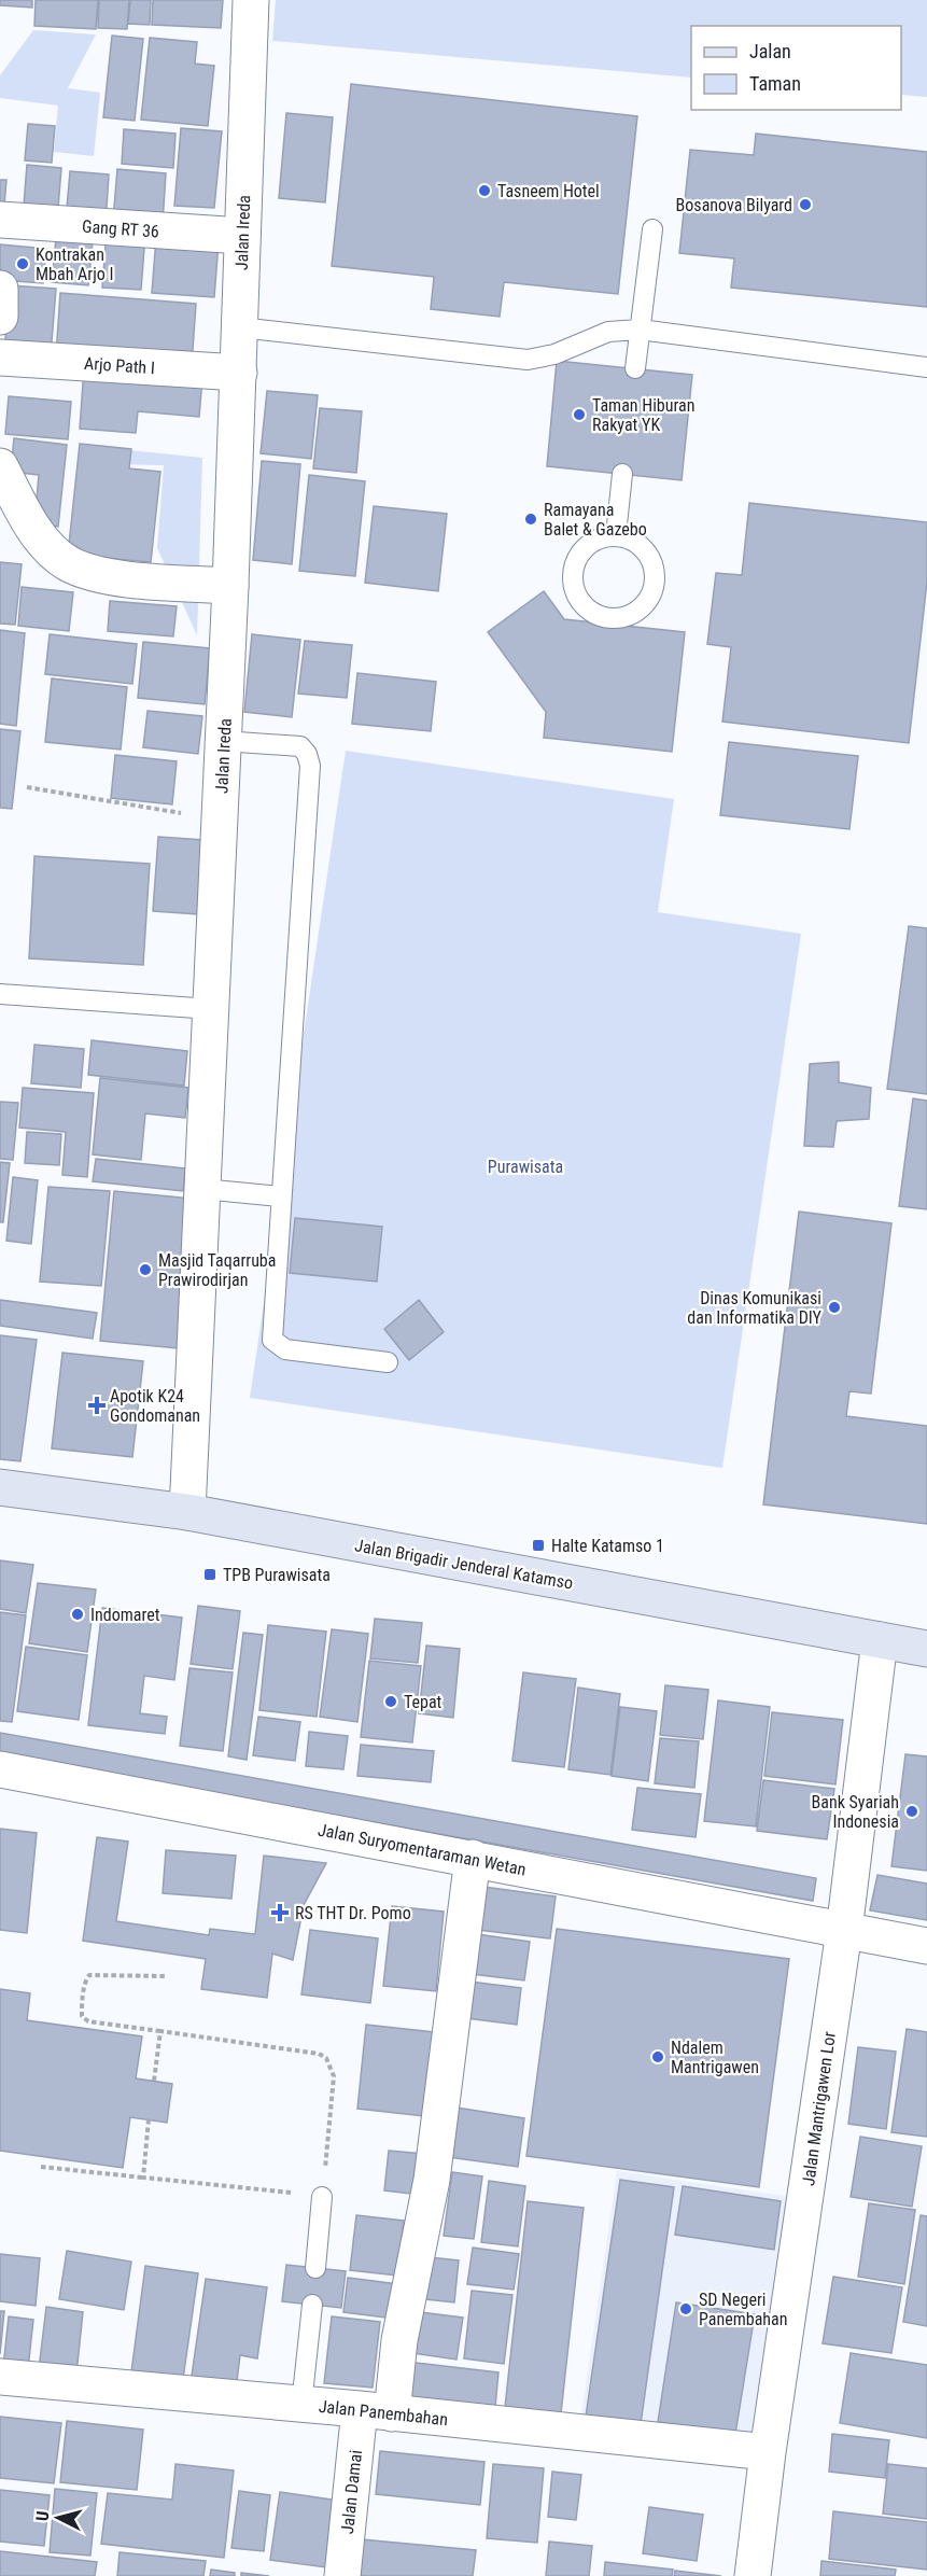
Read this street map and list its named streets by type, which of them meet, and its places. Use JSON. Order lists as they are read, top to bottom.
{
  "streets": {
    "main road": ["Jalan Brigadir Jenderal Katamso"],
    "street": [
      "Gang RT 36",
      "Jalan Ireda",
      "Arjo Path I",
      "Jalan Suryomentaraman Wetan",
      "Jalan Mantrigawen Lor",
      "Jalan Panembahan",
      "Jalan Damai"
    ]
  },
  "crossings": [
    ["Gang RT 36", "Jalan Ireda"],
    ["Jalan Ireda", "Arjo Path I"],
    ["Jalan Ireda", "Jalan Brigadir Jenderal Katamso"],
    ["Jalan Brigadir Jenderal Katamso", "Jalan Mantrigawen Lor"],
    ["Jalan Suryomentaraman Wetan", "Jalan Mantrigawen Lor"],
    ["Jalan Suryomentaraman Wetan", "Jalan Damai"],
    ["Jalan Mantrigawen Lor", "Jalan Panembahan"],
    ["Jalan Panembahan", "Jalan Damai"]
  ],
  "parks": ["Purawisata"],
  "places": {
    "other": [
      "Tasneem Hotel",
      "Bosanova Bilyard",
      "Kontrakan Mbah Arjo I",
      "Taman Hiburan Rakyat YK",
      "Ramayana Balet & Gazebo",
      "Masjid Taqarruba Prawirodirjan",
      "Dinas Komunikasi dan Informatika DIY",
      "Indomaret",
      "Tepat",
      "Bank Syariah Indonesia",
      "Ndalem Mantrigawen",
      "SD Negeri Panembahan"
    ],
    "health": ["Apotik K24 Gondomanan", "RS THT Dr. Pomo"],
    "transit": ["Halte Katamso 1", "TPB Purawisata"]
  },
  "legend": ["Jalan", "Taman"],
  "north": "left"
}
